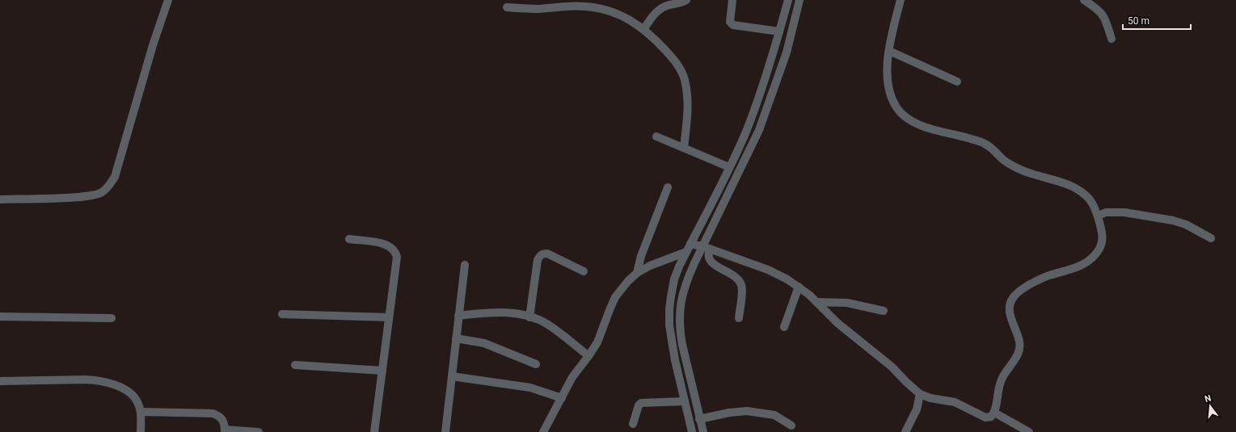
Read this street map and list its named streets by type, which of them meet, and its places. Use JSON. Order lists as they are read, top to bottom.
{
  "scale_bar": "50 m",
  "north": "top"
}
